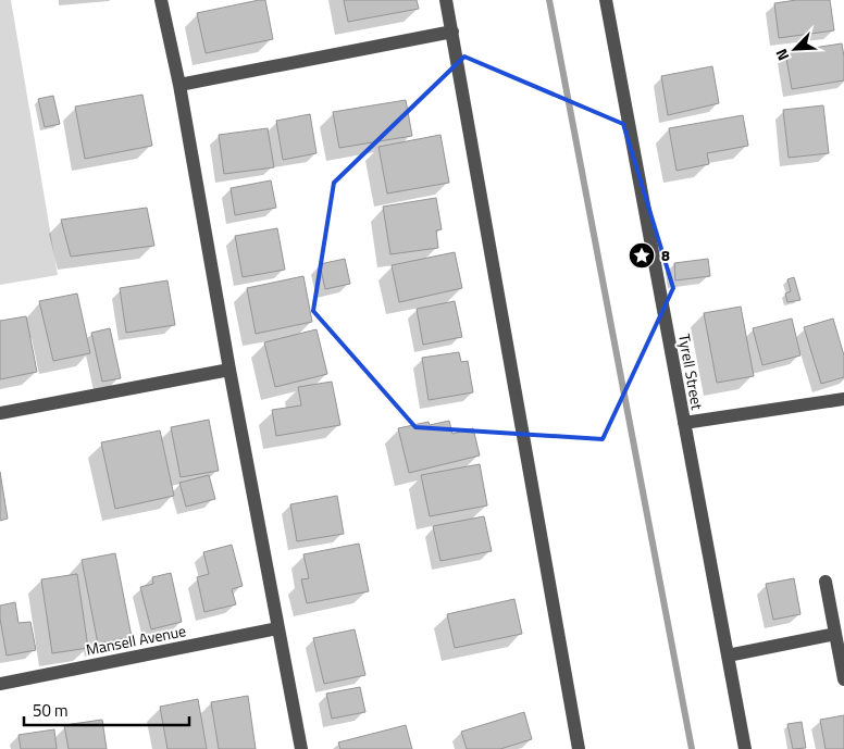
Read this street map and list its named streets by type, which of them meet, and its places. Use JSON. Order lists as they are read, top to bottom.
{
  "streets": {
    "street": ["Tyrell Street", "Mansell Avenue"]
  },
  "places": {
    "place": ["8"]
  },
  "scale_bar": "50 m",
  "north": "bottom left"
}
